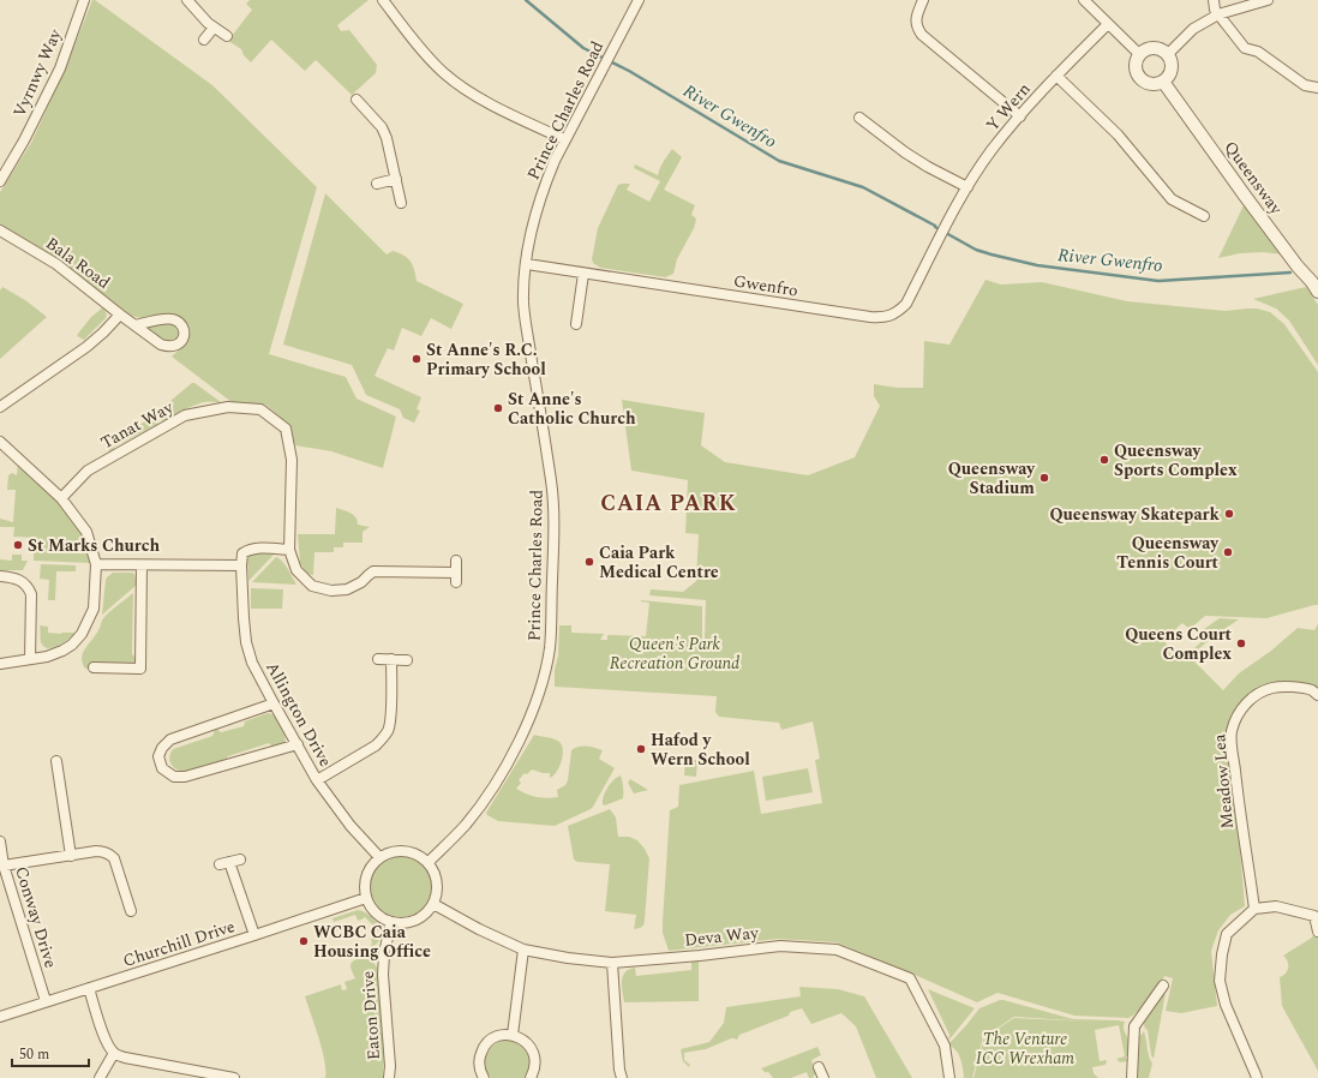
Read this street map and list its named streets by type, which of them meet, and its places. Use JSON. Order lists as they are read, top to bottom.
{
  "streets": {
    "street": [
      "Vyrnwy Way",
      "Y Wern",
      "Prince Charles Road",
      "Queensway",
      "Bala Road",
      "Gwenfro",
      "Tanat Way",
      "Allington Drive",
      "Meadow Lea",
      "Conway Drive",
      "Deva Way",
      "Churchill Drive",
      "Eaton Drive"
    ]
  },
  "crossings": [
    ["Y Wern", "Gwenfro"],
    ["Prince Charles Road", "Gwenfro"],
    ["Prince Charles Road", "Allington Drive"],
    ["Prince Charles Road", "Deva Way"],
    ["Prince Charles Road", "Churchill Drive"],
    ["Prince Charles Road", "Eaton Drive"],
    ["Allington Drive", "Deva Way"],
    ["Allington Drive", "Churchill Drive"],
    ["Allington Drive", "Eaton Drive"],
    ["Conway Drive", "Churchill Drive"],
    ["Deva Way", "Churchill Drive"],
    ["Deva Way", "Eaton Drive"],
    ["Churchill Drive", "Eaton Drive"]
  ],
  "districts": ["CAIA PARK"],
  "water": ["River Gwenfro"],
  "parks": ["Queen's Park Recreation Ground", "The Venture ICC Wrexham"],
  "places": [
    "St Anne's R.C. Primary School",
    "St Anne's Catholic Church",
    "Queensway Sports Complex",
    "Queensway Stadium",
    "Queensway Skatepark",
    "St Marks Church",
    "Queensway Tennis Court",
    "Caia Park Medical Centre",
    "Queens Court Complex",
    "Hafod y Wern School",
    "WCBC Caia Housing Office"
  ],
  "scale_bar": "50 m"
}
